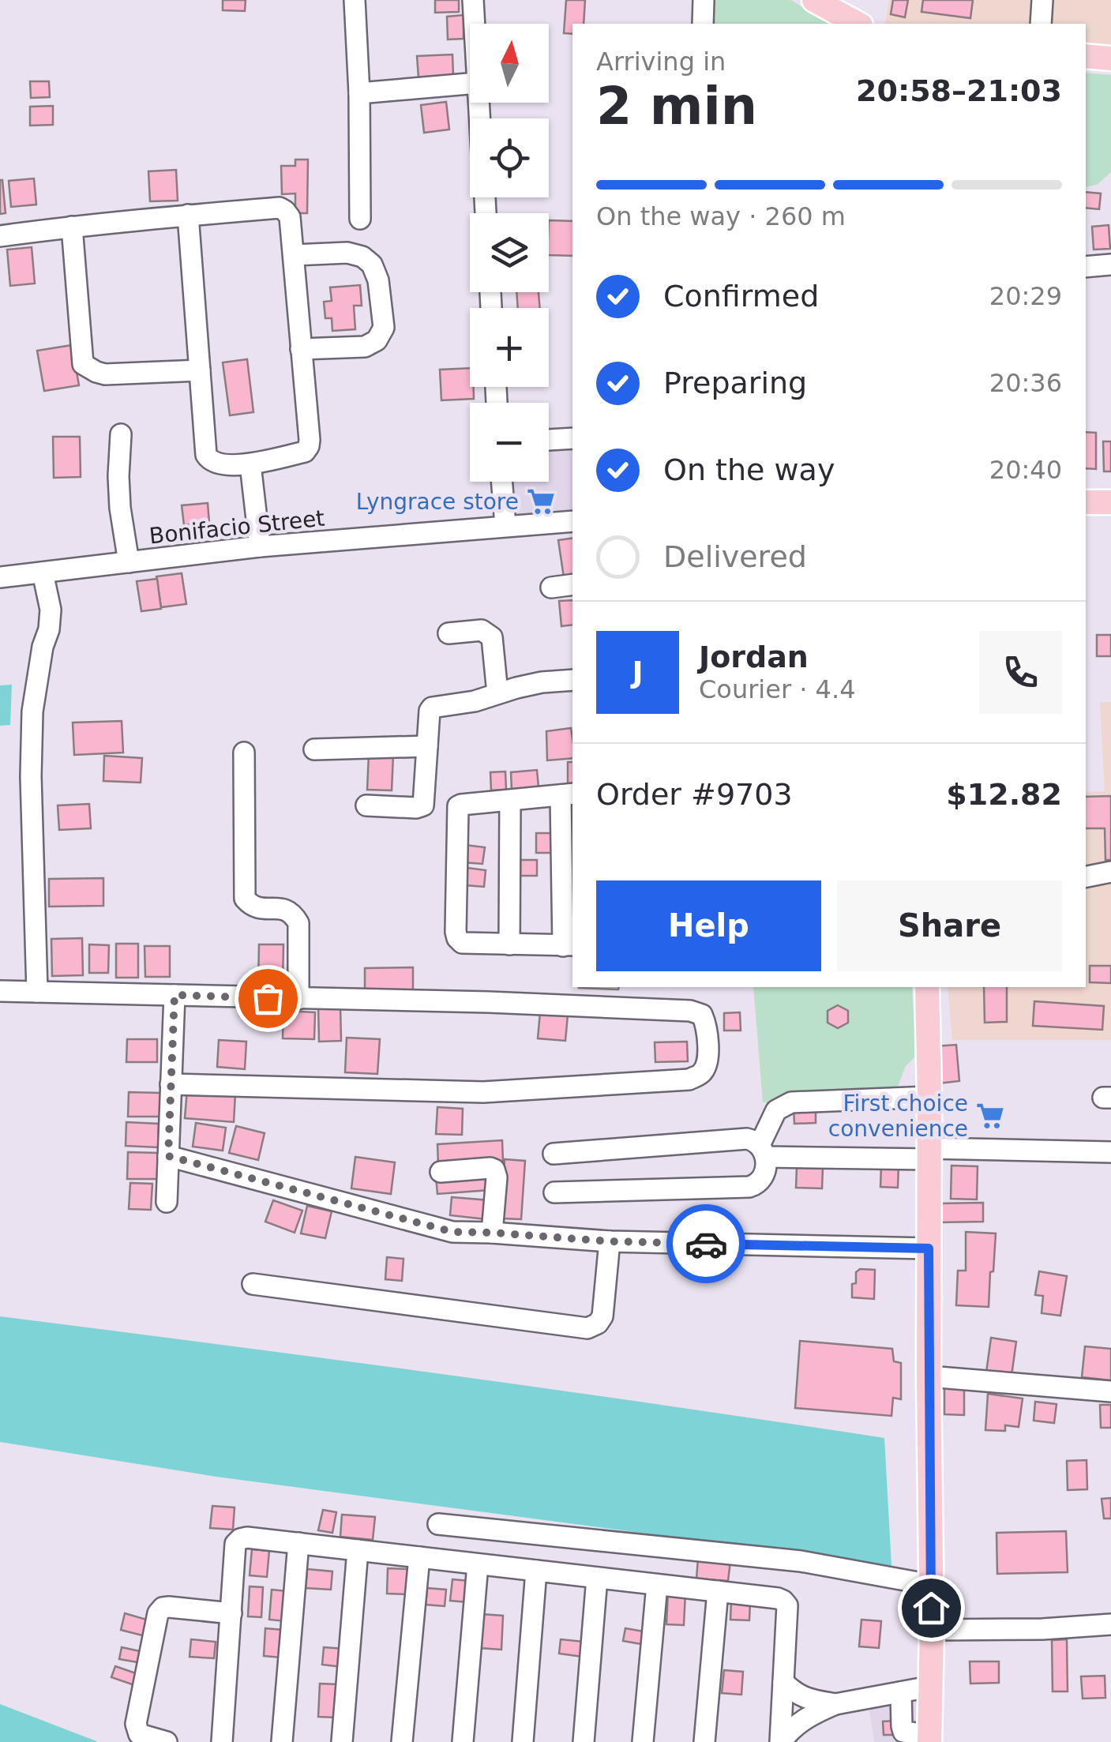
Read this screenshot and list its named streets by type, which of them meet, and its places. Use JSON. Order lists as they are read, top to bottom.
{
  "streets": {
    "street": ["Bonifacio Street"]
  },
  "places": {
    "supermarket": ["Lyngrace store", "First choice convenience"]
  },
  "north": "top",
  "page": {
    "map_buttons": ["+", "−"],
    "heading": ["2 min", "Arriving in", "20:58–21:03"],
    "panel": [
      "Jordan",
      "Courier · 4.4",
      "Order #9703",
      "$12.82"
    ],
    "bar": "On the way · 260 m",
    "list": [
      ["Confirmed", "20:29"],
      ["Preparing", "20:36"],
      ["On the way", "20:40"],
      "Delivered"
    ],
    "round": "J",
    "buttons": ["Help", "Share"]
  }
}
